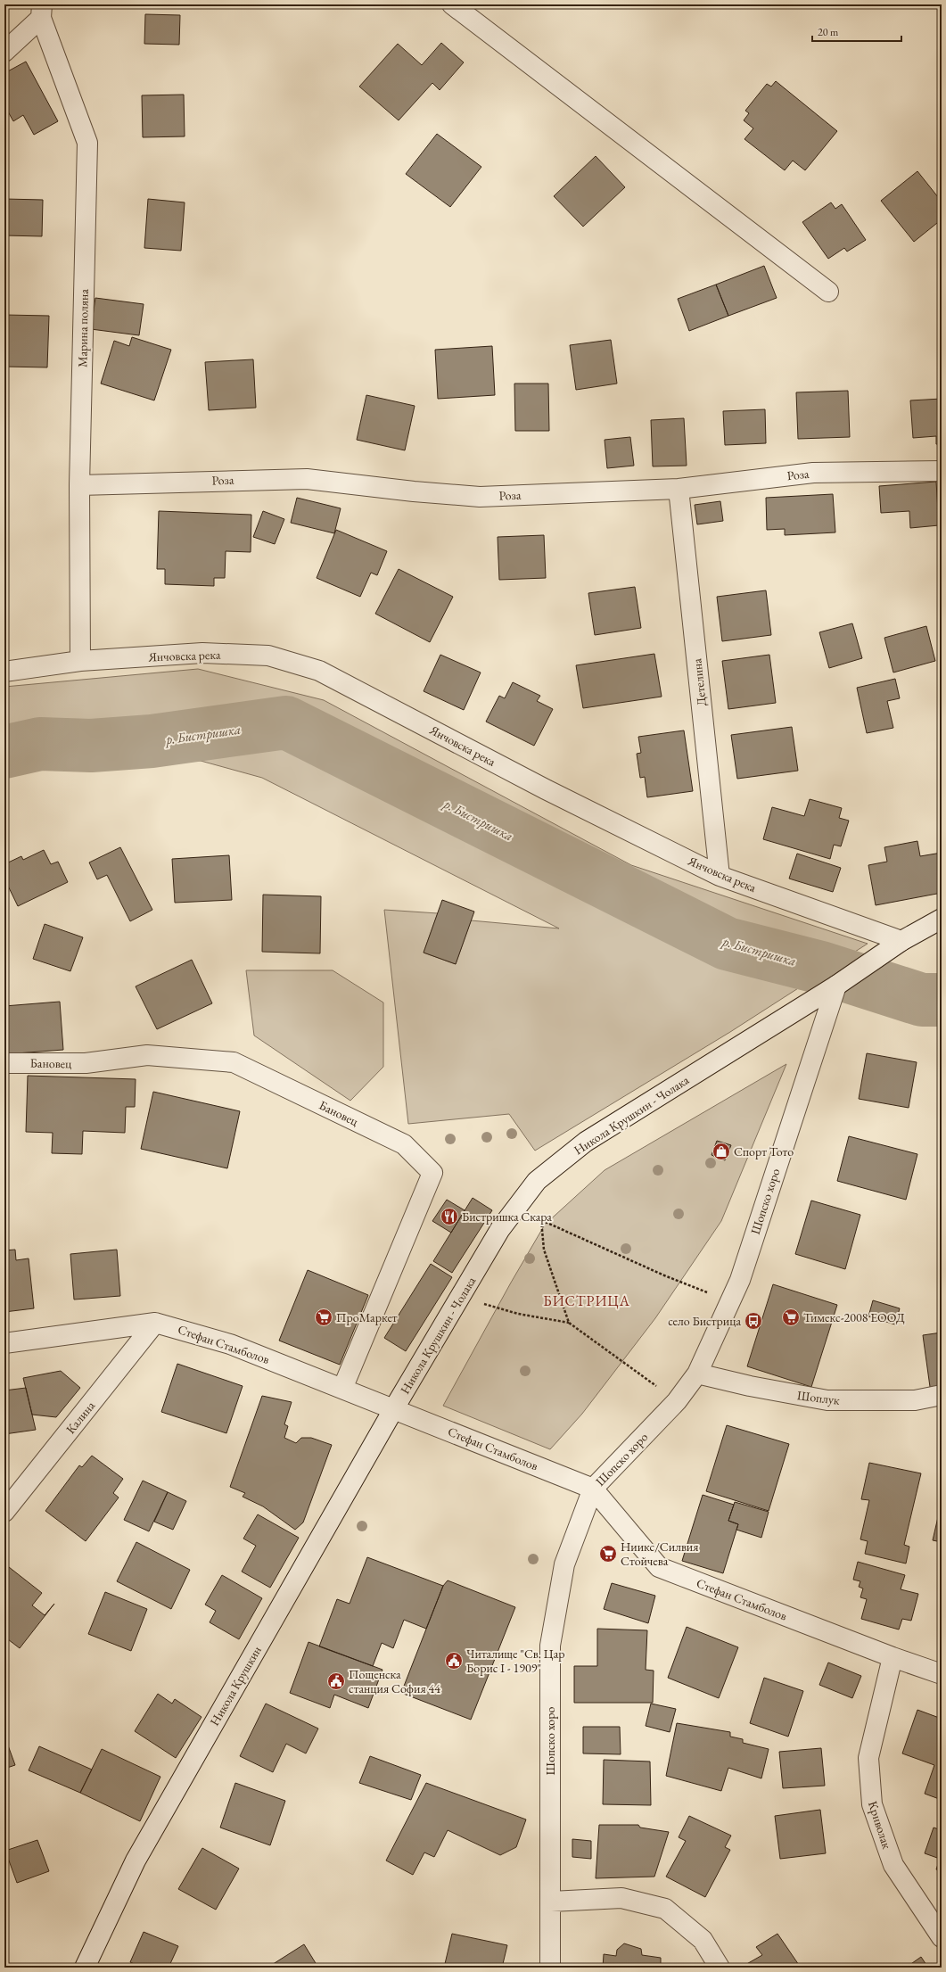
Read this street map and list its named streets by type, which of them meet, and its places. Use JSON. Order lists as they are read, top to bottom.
{
  "streets": {
    "street": [
      "Марина поляна",
      "Роза",
      "Янчовска река",
      "Детелина",
      "Бановец",
      "Никола Крушкин - Чолака",
      "Шопско хоро",
      "Стефан Стамболов",
      "Шоплук",
      "Калина",
      "Никола Крушкин",
      "Криволак"
    ]
  },
  "crossings": [
    ["Марина поляна", "Роза"],
    ["Марина поляна", "Янчовска река"],
    ["Роза", "Детелина"],
    ["Янчовска река", "Детелина"],
    ["Янчовска река", "Никола Крушкин - Чолака"],
    ["Бановец", "Стефан Стамболов"],
    ["Никола Крушкин - Чолака", "Шопско хоро"],
    ["Никола Крушкин - Чолака", "Стефан Стамболов"],
    ["Никола Крушкин - Чолака", "Никола Крушкин"],
    ["Шопско хоро", "Стефан Стамболов"],
    ["Шопско хоро", "Шоплук"],
    ["Стефан Стамболов", "Калина"],
    ["Стефан Стамболов", "Никола Крушкин"],
    ["Стефан Стамболов", "Криволак"]
  ],
  "districts": ["БИСТРИЦА"],
  "water": ["р. Бистришка"],
  "places": {
    "shop": ["Спорт Тото"],
    "restaurant": ["Бистришка Скара"],
    "supermarket": ["ПроМаркет", "Тимекс-2008 ЕООД", "Ниикс/Силвия Стойчева"],
    "bus stop": ["село Бистрица"],
    "public building": ["Читалище \"Св. Цар Борис I - 1909\"", "Пощенска станция София 44"]
  },
  "scale_bar": "20 m"
}
